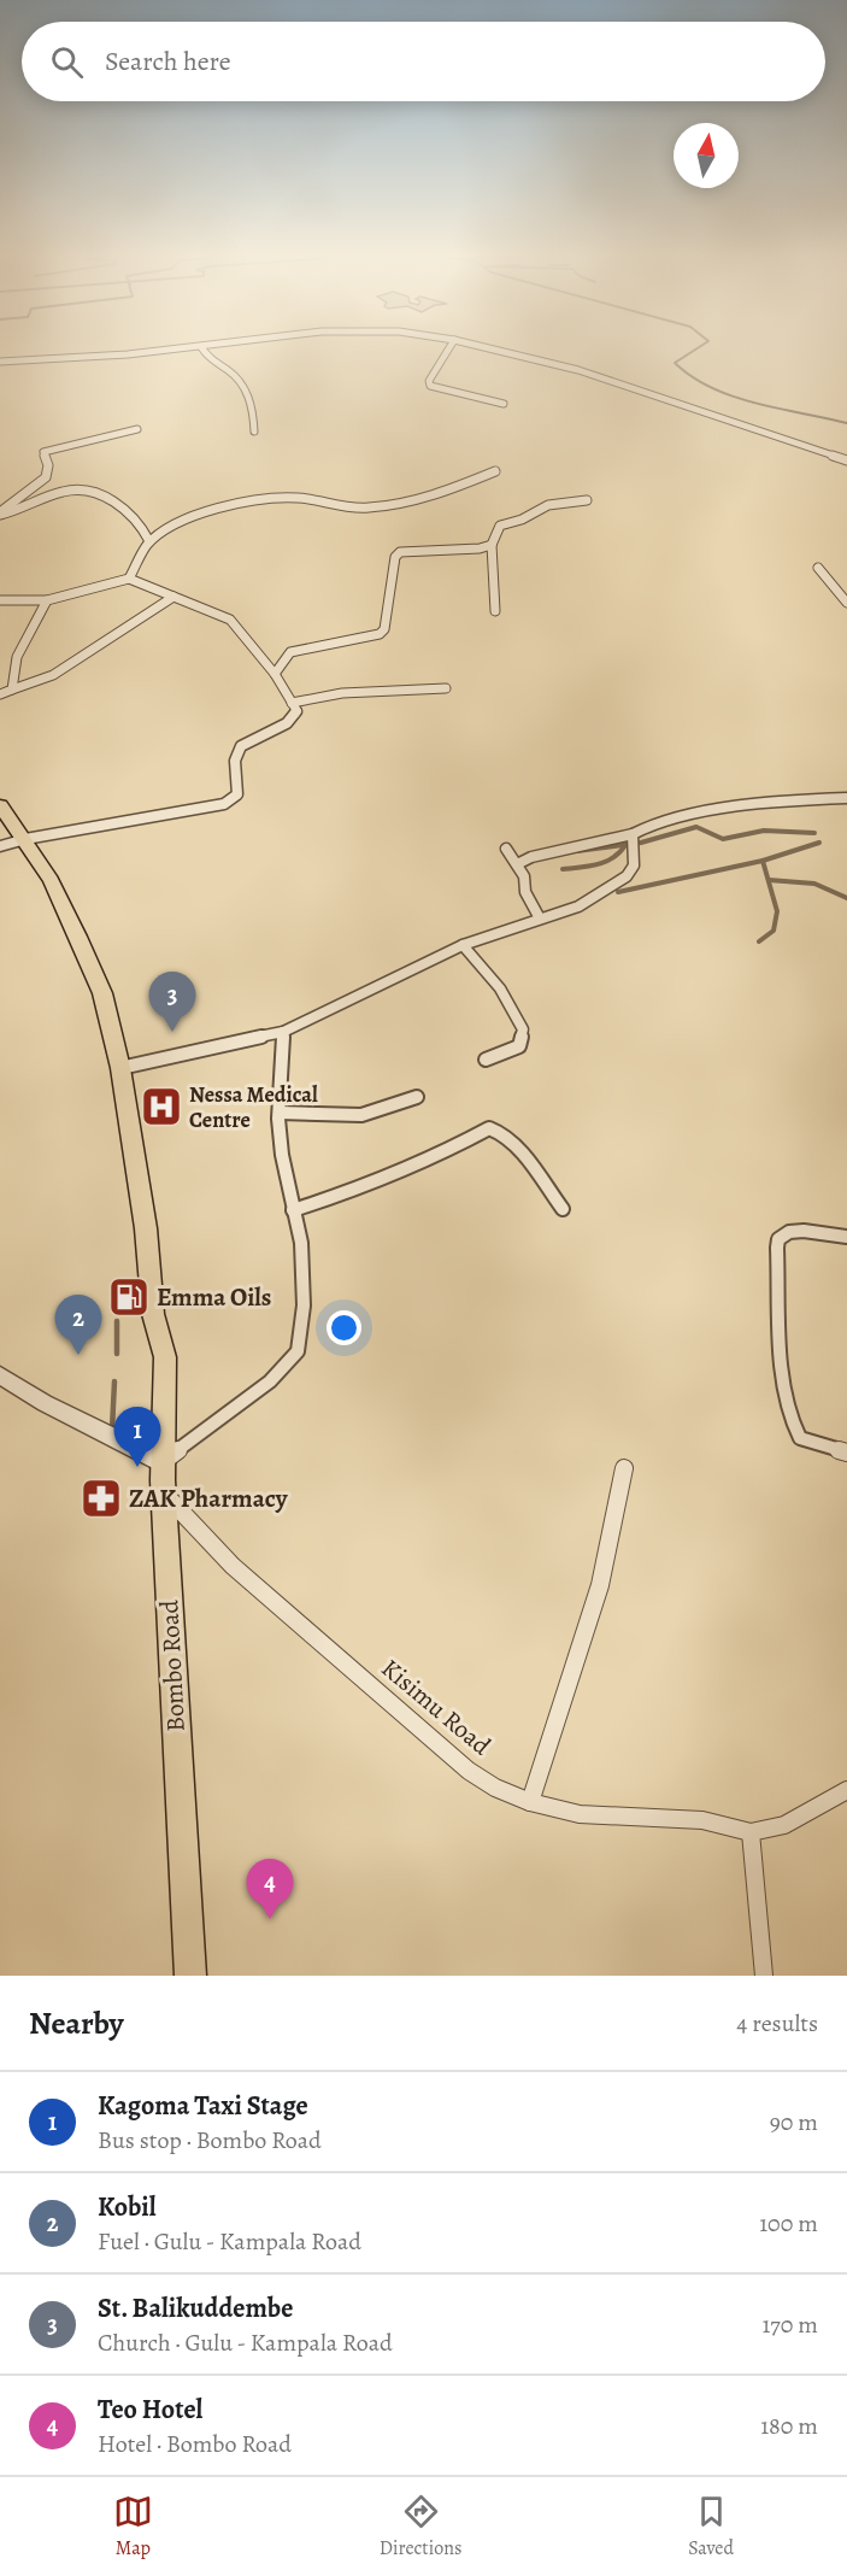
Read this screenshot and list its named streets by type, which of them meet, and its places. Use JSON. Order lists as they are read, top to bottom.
{
  "streets": {
    "main road": ["Bombo Road"],
    "street": ["Kisimu Road"]
  },
  "crossings": [
    ["Bombo Road", "Kisimu Road"]
  ],
  "places": {
    "hospital": ["Nessa Medical Centre"],
    "fuel station": ["Emma Oils"],
    "pharmacy": ["ZAK Pharmacy"]
  },
  "north": "top",
  "page": {
    "search": "Search here",
    "pins": [
      "3",
      "2",
      "1",
      "4"
    ],
    "heading": ["Nearby", "4 results"],
    "list": [
      {
        "mark": "1",
        "name": "Kagoma Taxi Stage",
        "note": "Bus stop · Bombo Road",
        "value": "90 m"
      },
      {
        "mark": "2",
        "name": "Kobil",
        "note": "Fuel · Gulu - Kampala Road",
        "value": "100 m"
      },
      {
        "mark": "3",
        "name": "St. Balikuddembe",
        "note": "Church · Gulu - Kampala Road",
        "value": "170 m"
      },
      {
        "mark": "4",
        "name": "Teo Hotel",
        "note": "Hotel · Bombo Road",
        "value": "180 m"
      }
    ],
    "nav": ["Map", "Directions", "Saved"]
  }
}
